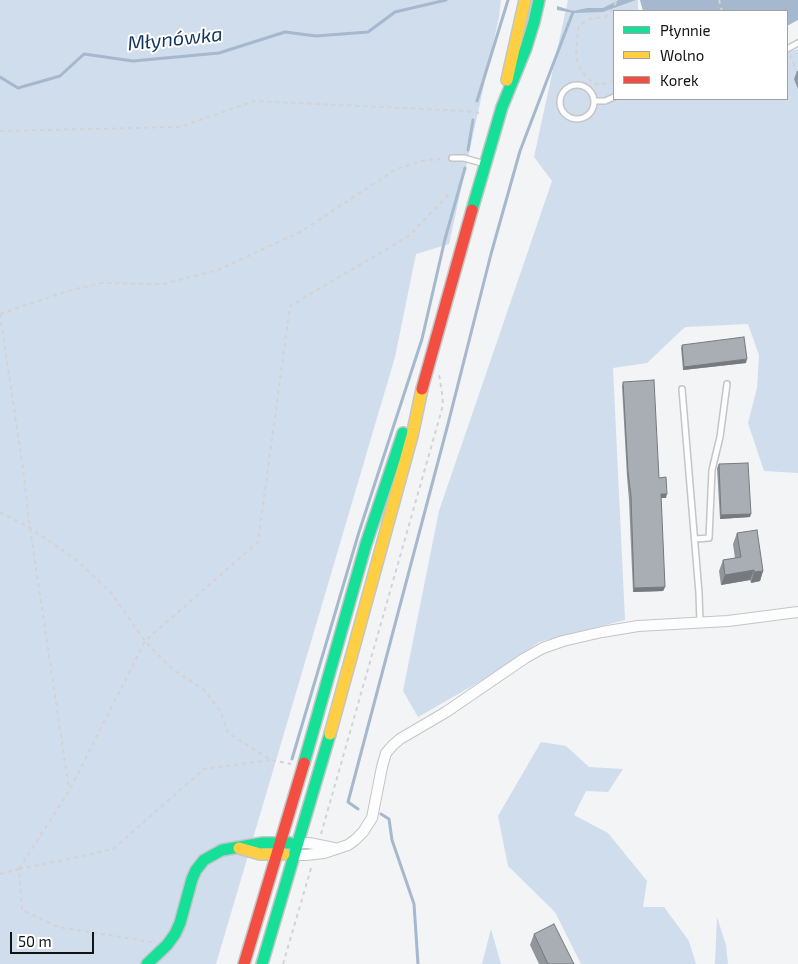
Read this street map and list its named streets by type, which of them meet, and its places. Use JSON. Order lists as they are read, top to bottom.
{
  "water": ["Młynówka"],
  "legend": ["Płynnie", "Wolno", "Korek"],
  "scale_bar": "50 m"
}
